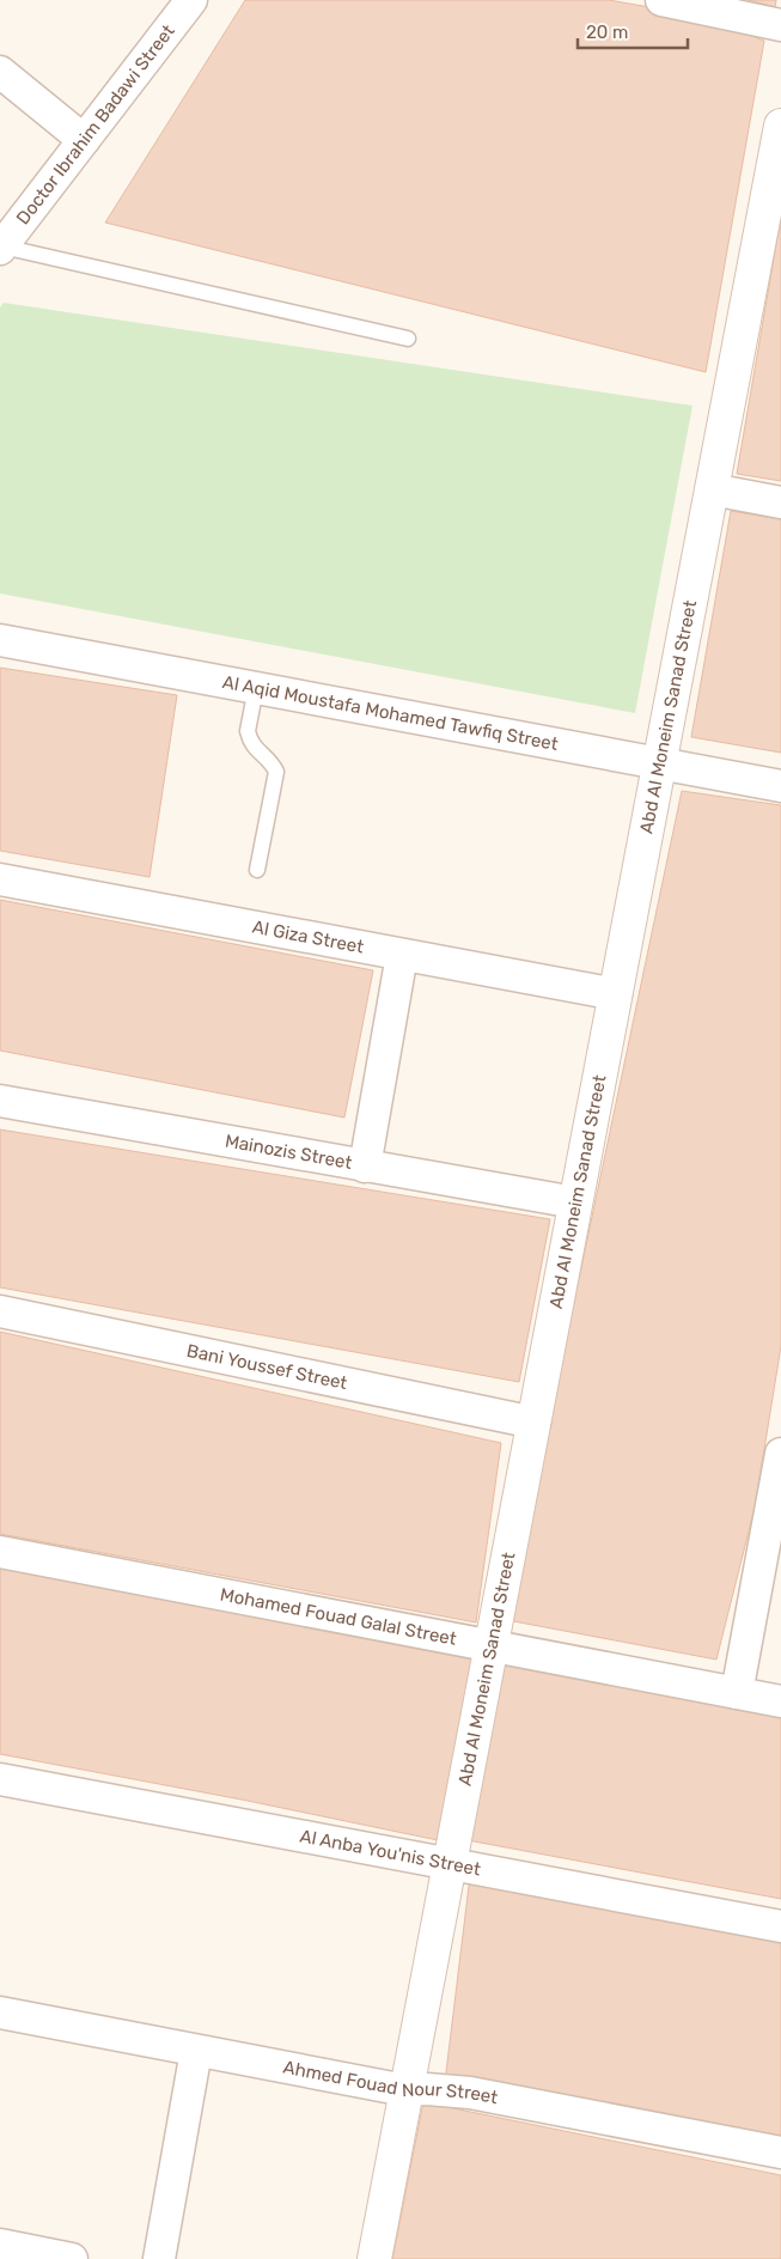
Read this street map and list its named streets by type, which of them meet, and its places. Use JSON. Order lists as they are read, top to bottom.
{
  "streets": {
    "street": [
      "Doctor Ibrahim Badawi Street",
      "Al Aqid Moustafa Mohamed Tawfiq Street",
      "Abd Al Moneim Sanad Street",
      "Al Giza Street",
      "Mainozis Street",
      "Bani Youssef Street",
      "Mohamed Fouad Galal Street",
      "Al Anba You'nis Street",
      "Ahmed Fouad Nour Street"
    ]
  },
  "crossings": [
    ["Al Aqid Moustafa Mohamed Tawfiq Street", "Abd Al Moneim Sanad Street"],
    ["Abd Al Moneim Sanad Street", "Al Giza Street"],
    ["Abd Al Moneim Sanad Street", "Mainozis Street"],
    ["Abd Al Moneim Sanad Street", "Bani Youssef Street"],
    ["Abd Al Moneim Sanad Street", "Mohamed Fouad Galal Street"],
    ["Abd Al Moneim Sanad Street", "Al Anba You'nis Street"],
    ["Abd Al Moneim Sanad Street", "Ahmed Fouad Nour Street"]
  ],
  "scale_bar": "20 m"
}
